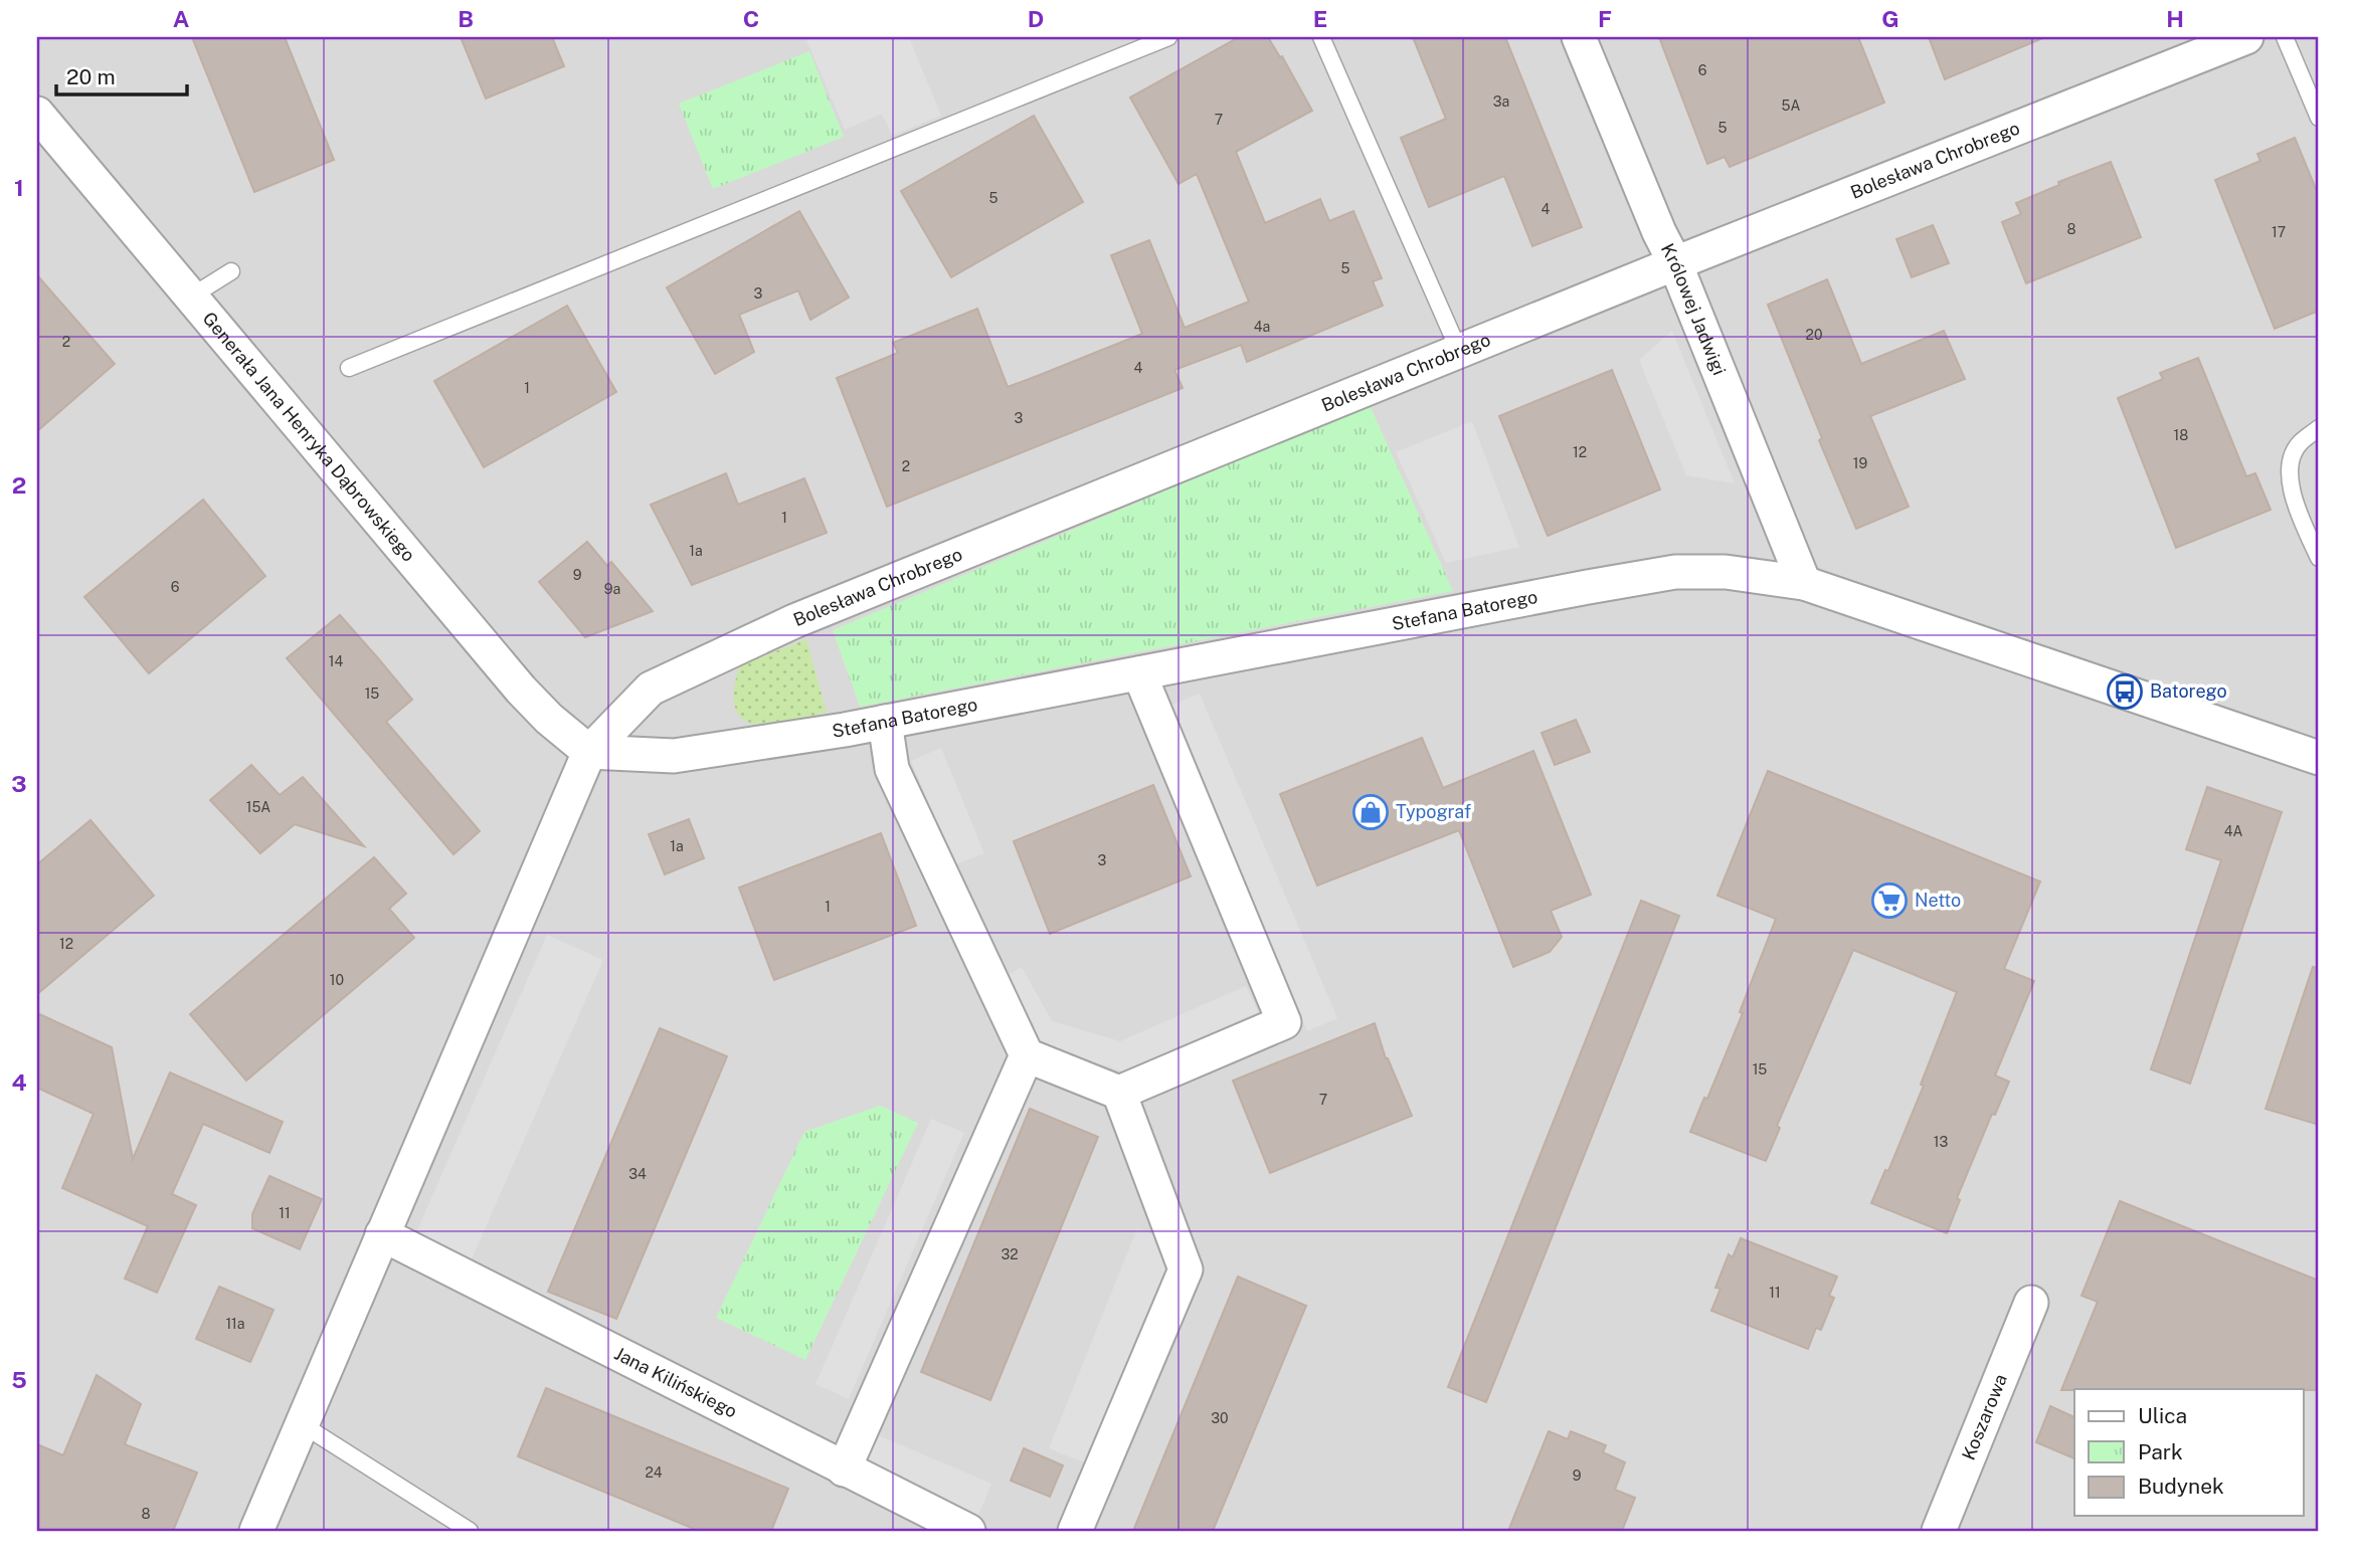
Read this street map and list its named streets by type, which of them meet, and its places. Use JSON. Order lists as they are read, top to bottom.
{
  "streets": {
    "street": [
      "Bolesława Chrobrego",
      "Królowej Jadwigi",
      "Generała Jana Henryka Dąbrowskiego",
      "Stefana Batorego",
      "Jana Kilińskiego",
      "Koszarowa"
    ]
  },
  "crossings": [
    ["Bolesława Chrobrego", "Królowej Jadwigi"],
    ["Bolesława Chrobrego", "Generała Jana Henryka Dąbrowskiego"],
    ["Bolesława Chrobrego", "Stefana Batorego"],
    ["Królowej Jadwigi", "Stefana Batorego"],
    ["Generała Jana Henryka Dąbrowskiego", "Stefana Batorego"]
  ],
  "places": {
    "bus stop": ["Batorego"],
    "shop": ["Typograf"],
    "supermarket": ["Netto"]
  },
  "house_numbers": [
    "6",
    "3a",
    "5A",
    "7",
    "5",
    "5",
    "4",
    "8",
    "17",
    "5",
    "3",
    "4a",
    "20",
    "2",
    "4",
    "1",
    "3",
    "18",
    "12",
    "19",
    "2",
    "1",
    "1a",
    "9",
    "6",
    "9a",
    "14",
    "15",
    "15A",
    "4A",
    "1a",
    "3",
    "1",
    "12",
    "10",
    "15",
    "7",
    "13",
    "34",
    "11",
    "32",
    "11",
    "11a",
    "30",
    "24",
    "9",
    "8"
  ],
  "legend": ["Ulica", "Park", "Budynek"],
  "scale_bar": "20 m",
  "grid": {
    "columns": [
      "A",
      "B",
      "C",
      "D",
      "E",
      "F",
      "G",
      "H"
    ],
    "rows": [
      "1",
      "2",
      "3",
      "4",
      "5"
    ]
  }
}
